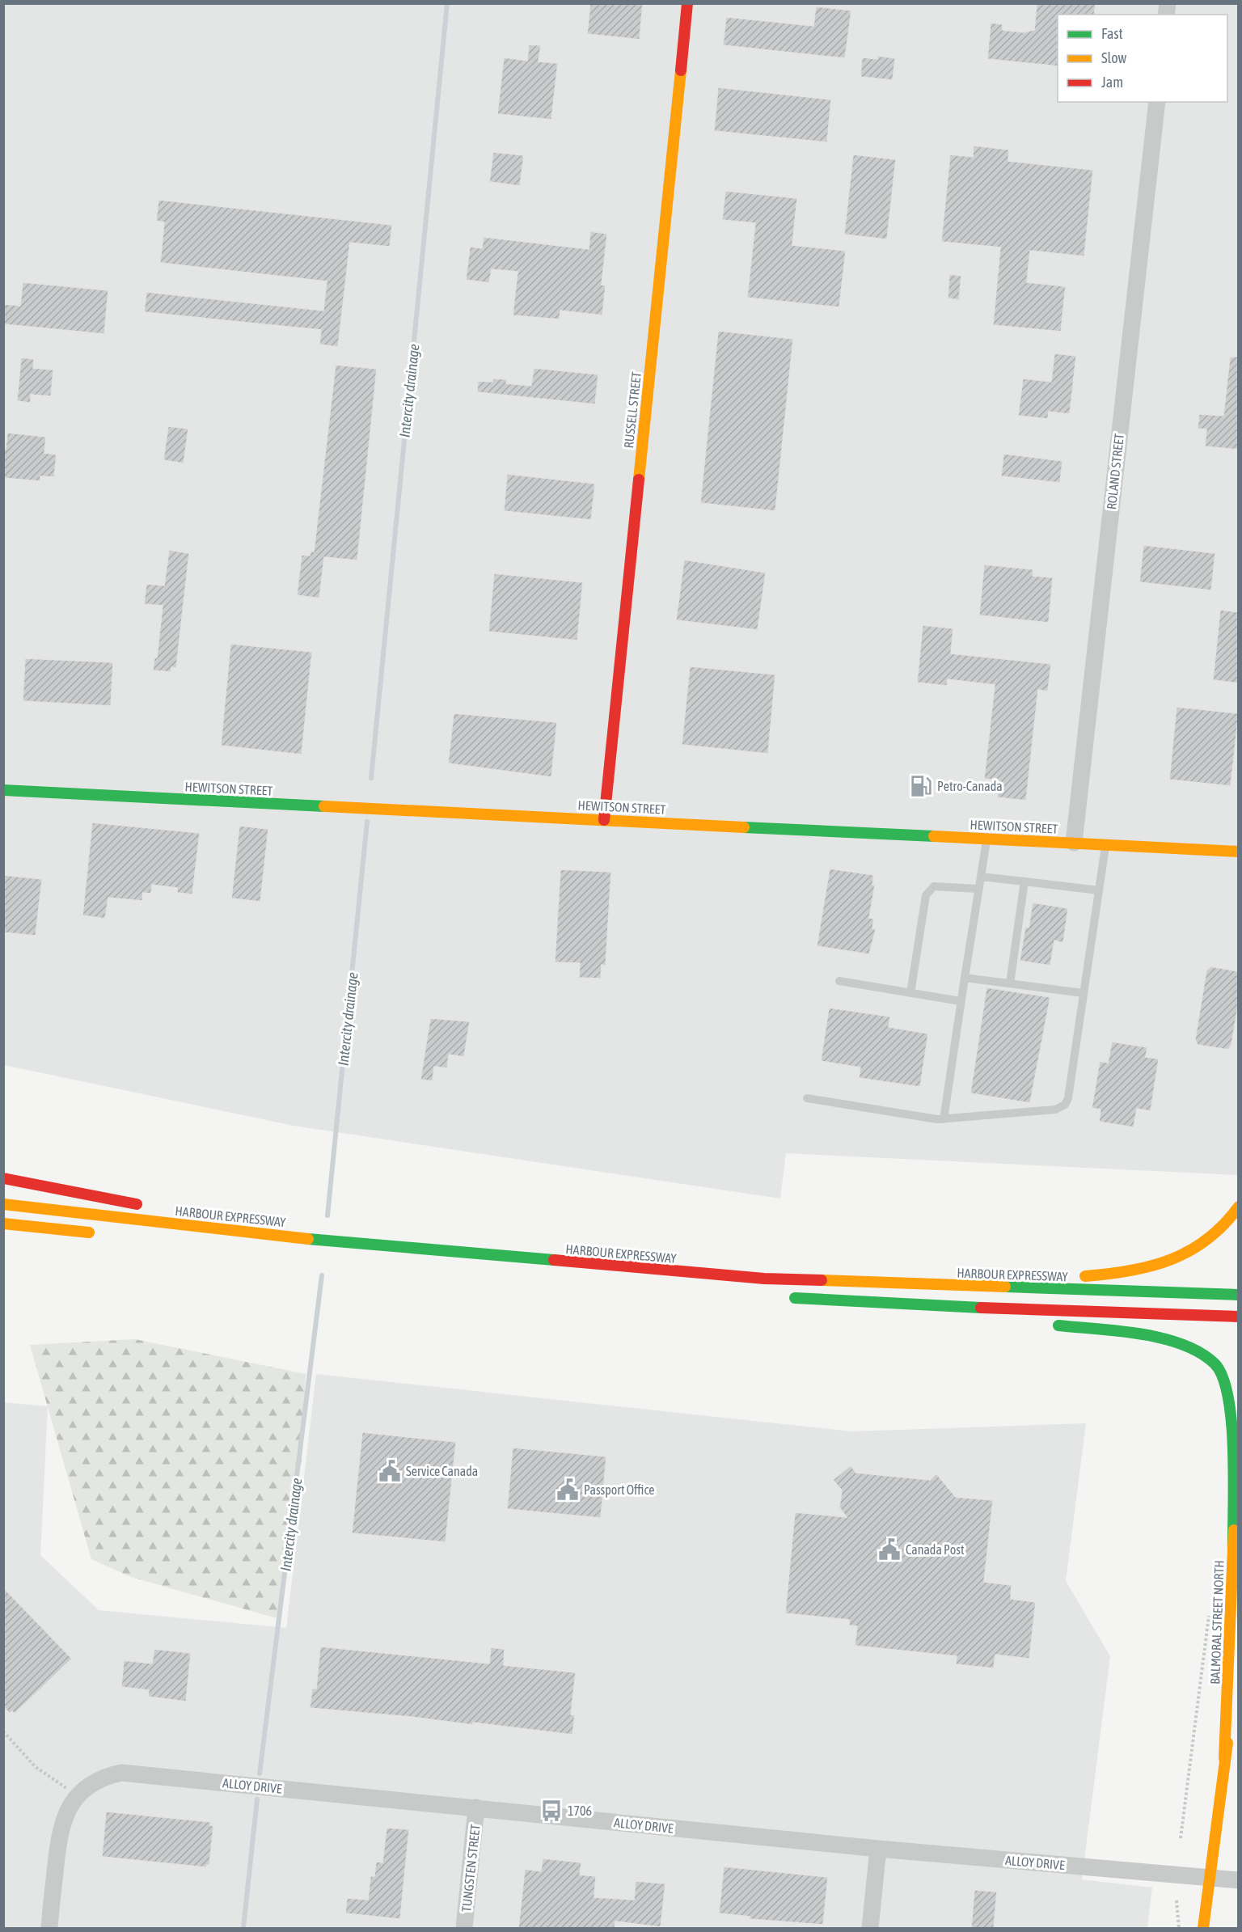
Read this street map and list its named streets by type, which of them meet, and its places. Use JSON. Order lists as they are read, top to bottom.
{
  "streets": {
    "main road": [
      "RUSSELL STREET",
      "HEWITSON STREET",
      "HARBOUR EXPRESSWAY",
      "BALMORAL STREET NORTH"
    ],
    "street": ["ROLAND STREET", "ALLOY DRIVE", "TUNGSTEN STREET"]
  },
  "crossings": [
    ["RUSSELL STREET", "HEWITSON STREET"],
    ["ROLAND STREET", "HEWITSON STREET"],
    ["BALMORAL STREET NORTH", "ALLOY DRIVE"],
    ["ALLOY DRIVE", "TUNGSTEN STREET"]
  ],
  "water": ["Intercity drainage"],
  "places": {
    "fuel station": ["Petro-Canada"],
    "public building": ["Service Canada", "Passport Office", "Canada Post"],
    "bus stop": ["1706"]
  },
  "legend": ["Fast", "Slow", "Jam"]
}
